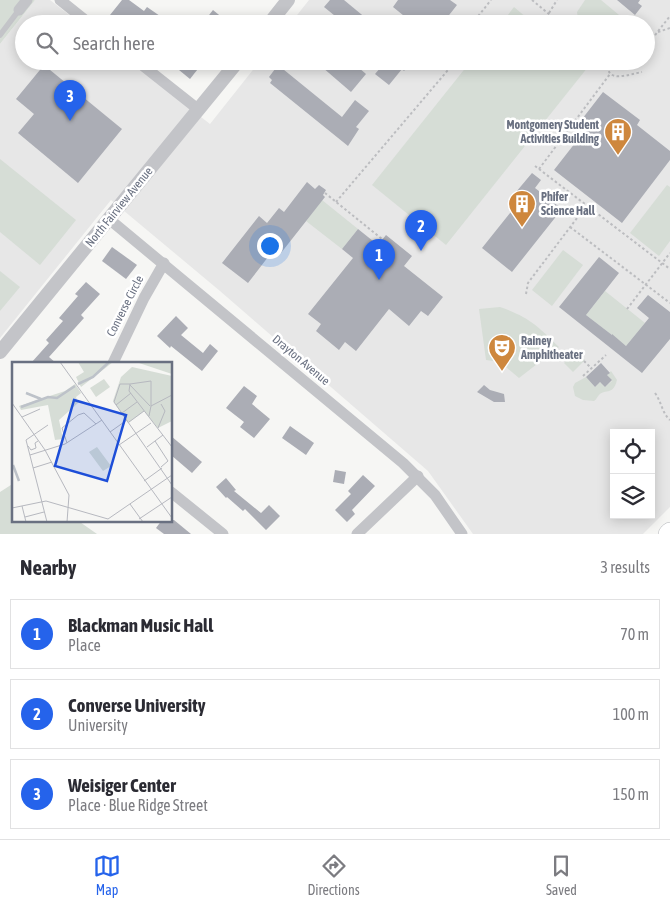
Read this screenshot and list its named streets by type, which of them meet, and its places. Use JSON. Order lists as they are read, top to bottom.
{
  "streets": {
    "street": ["North Fairview Avenue", "Converse Circle", "Drayton Avenue"]
  },
  "crossings": [
    ["North Fairview Avenue", "Drayton Avenue"],
    ["Converse Circle", "Drayton Avenue"]
  ],
  "places": {
    "building": ["Montgomery Student Activities Building", "Phifer Science Hall"],
    "theatre": ["Rainey Amphitheater"]
  },
  "page": {
    "search": "Search here",
    "pins": ["3", "2", "1"],
    "heading": ["Nearby", "3 results"],
    "list": [
      {
        "mark": "1",
        "name": "Blackman Music Hall",
        "note": "Place",
        "value": "70 m"
      },
      {
        "mark": "2",
        "name": "Converse University",
        "note": "University",
        "value": "100 m"
      },
      {
        "mark": "3",
        "name": "Weisiger Center",
        "note": "Place · Blue Ridge Street",
        "value": "150 m"
      }
    ],
    "nav": ["Map", "Directions", "Saved"]
  }
}
